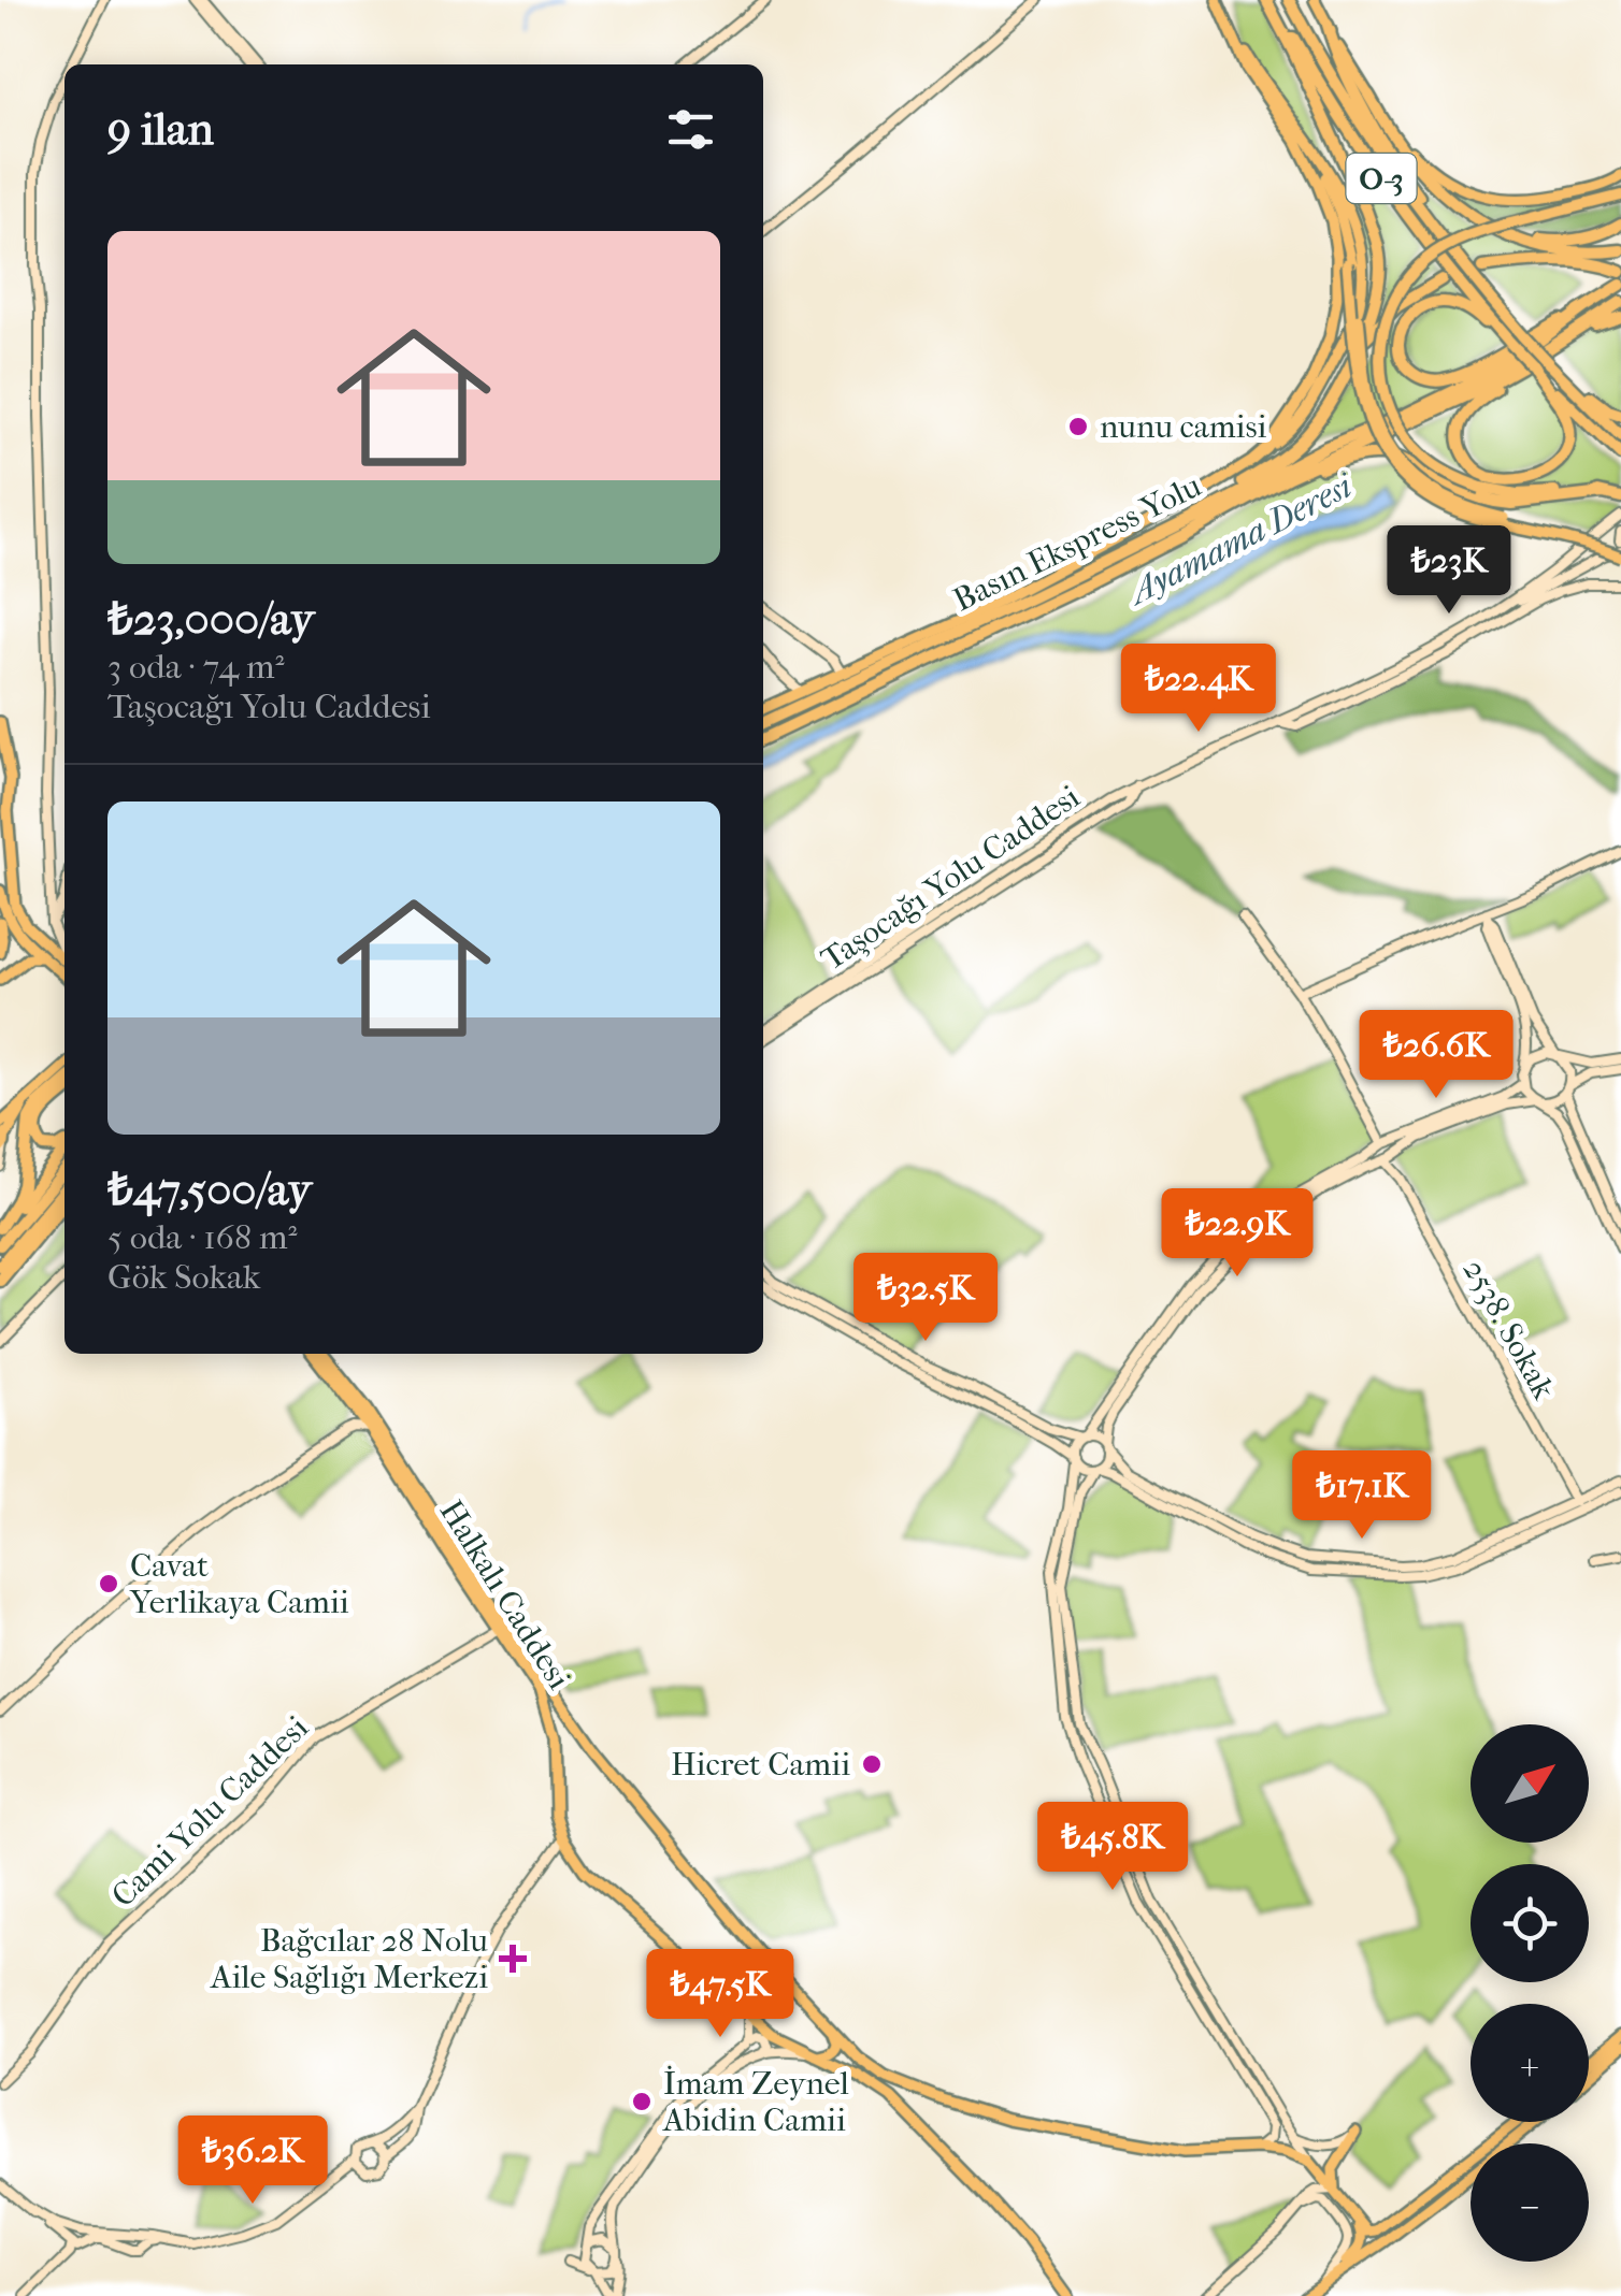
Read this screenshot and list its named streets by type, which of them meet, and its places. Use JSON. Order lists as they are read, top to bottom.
{
  "streets": {
    "highway": ["O-3", "Basın Ekspress Yolu"],
    "main road": [
      "Taşocağı Yolu Caddesi",
      "2538. Sokak",
      "Halkalı Caddesi",
      "Cami Yolu Caddesi"
    ]
  },
  "crossings": [
    ["Halkalı Caddesi", "Cami Yolu Caddesi"]
  ],
  "water": ["Ayamama Deresi"],
  "places": {
    "other": [
      "nunu camisi",
      "Cavat Yerlikaya Camii",
      "Hicret Camii",
      "İmam Zeynel Abidin Camii"
    ],
    "health": ["Bağcılar 28 Nolu Aile Sağlığı Merkezi"]
  },
  "north": "top right",
  "page": {
    "heading": "9 ilan",
    "list": [
      {
        "name": "₺23,000/ay",
        "note": "3 oda · 74 m² · Taşocağı Yolu Caddesi"
      },
      {
        "name": "₺47,500/ay",
        "note": "5 oda · 168 m² · Gök Sokak"
      }
    ],
    "price": [
      "₺23K",
      "₺22.4K",
      "₺26.6K",
      "₺22.9K",
      "₺32.5K",
      "₺17.1K",
      "₺45.8K",
      "₺47.5K",
      "₺36.2K"
    ],
    "map_buttons": ["+", "−"]
  }
}
